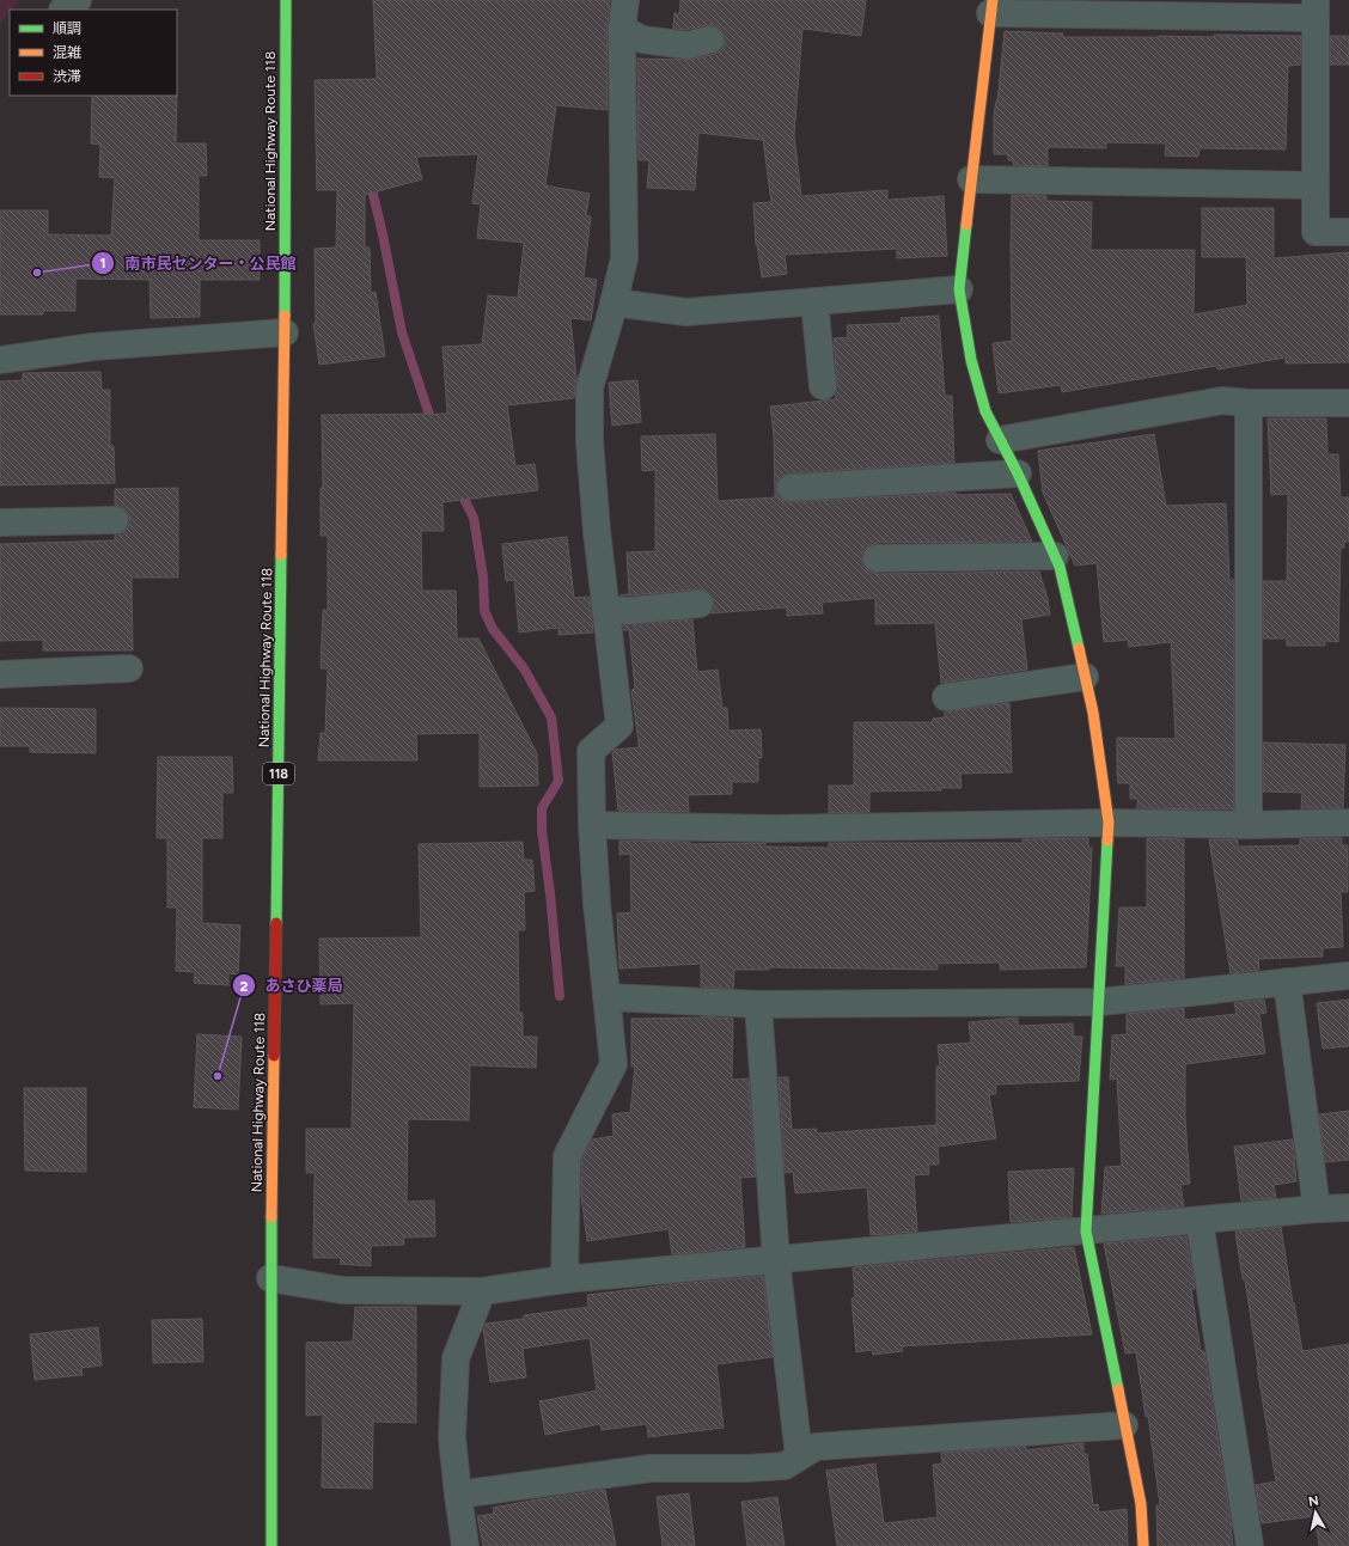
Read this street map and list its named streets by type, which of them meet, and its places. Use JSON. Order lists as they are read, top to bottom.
{
  "streets": {
    "main road": ["National Highway Route 118", "118"]
  },
  "places": ["南市民センター・公民館", "あさひ薬局"],
  "legend": ["順調", "混雑", "渋滞"],
  "north": "top"
}
